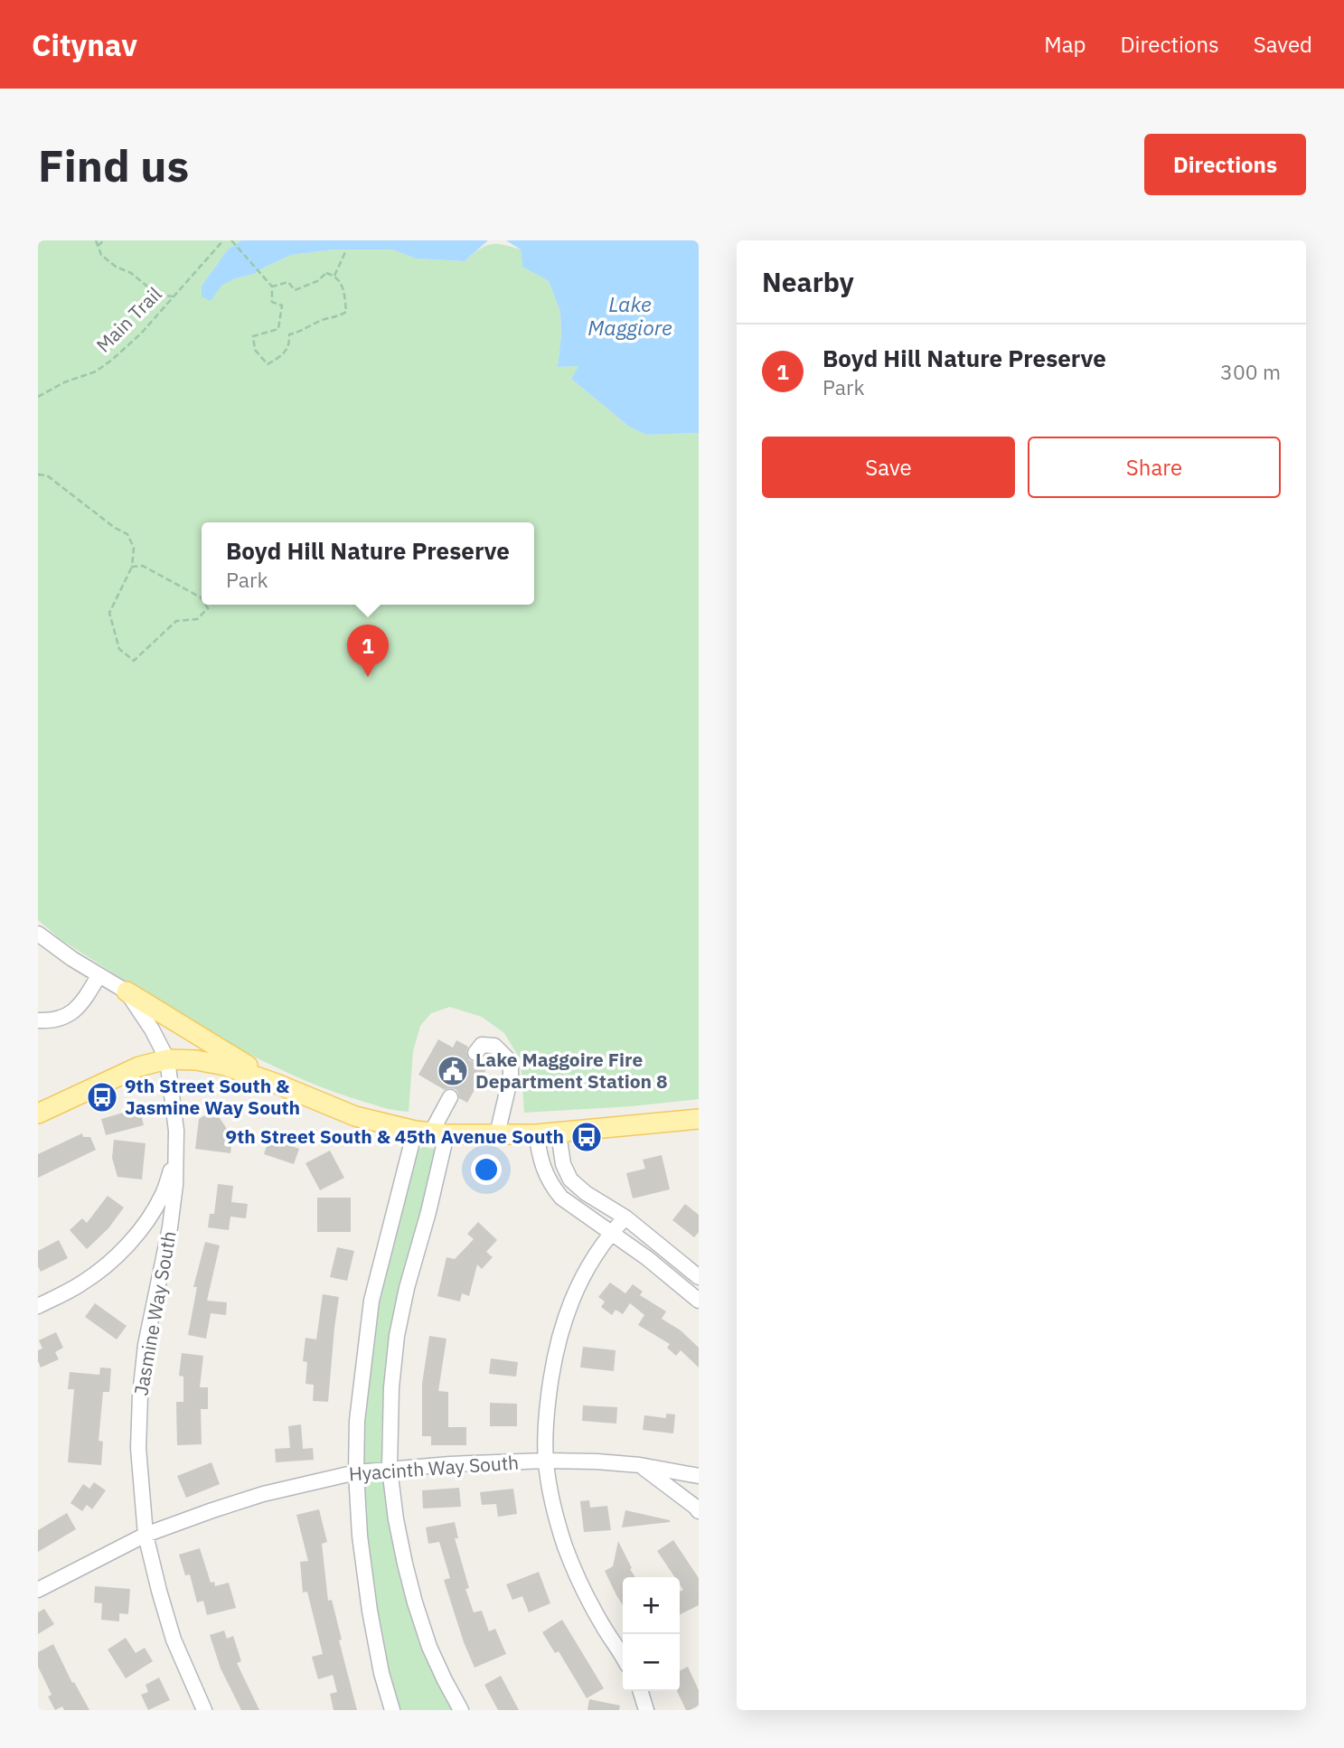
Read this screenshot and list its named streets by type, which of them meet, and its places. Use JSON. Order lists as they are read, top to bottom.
{
  "streets": {
    "street": ["Jasmine Way South", "Hyacinth Way South"],
    "path": ["Main Trail"]
  },
  "crossings": [
    ["Jasmine Way South", "Hyacinth Way South"]
  ],
  "water": ["Lake Maggiore"],
  "places": {
    "public building": ["Lake Maggoire Fire Department Station 8"],
    "bus stop": ["9th Street South & Jasmine Way South", "9th Street South & 45th Avenue South"]
  },
  "page": {
    "header": "Citynav",
    "nav": ["Map", "Directions", "Saved"],
    "buttons": [
      "Directions",
      ["Save", "Share"]
    ],
    "title": "Find us",
    "heading": "Nearby",
    "list": [
      {
        "mark": "1",
        "name": "Boyd Hill Nature Preserve",
        "note": "Park",
        "value": "300 m"
      }
    ],
    "popup": ["Boyd Hill Nature Preserve", "Park"],
    "pins": "1",
    "map_buttons": ["+", "−"]
  }
}
